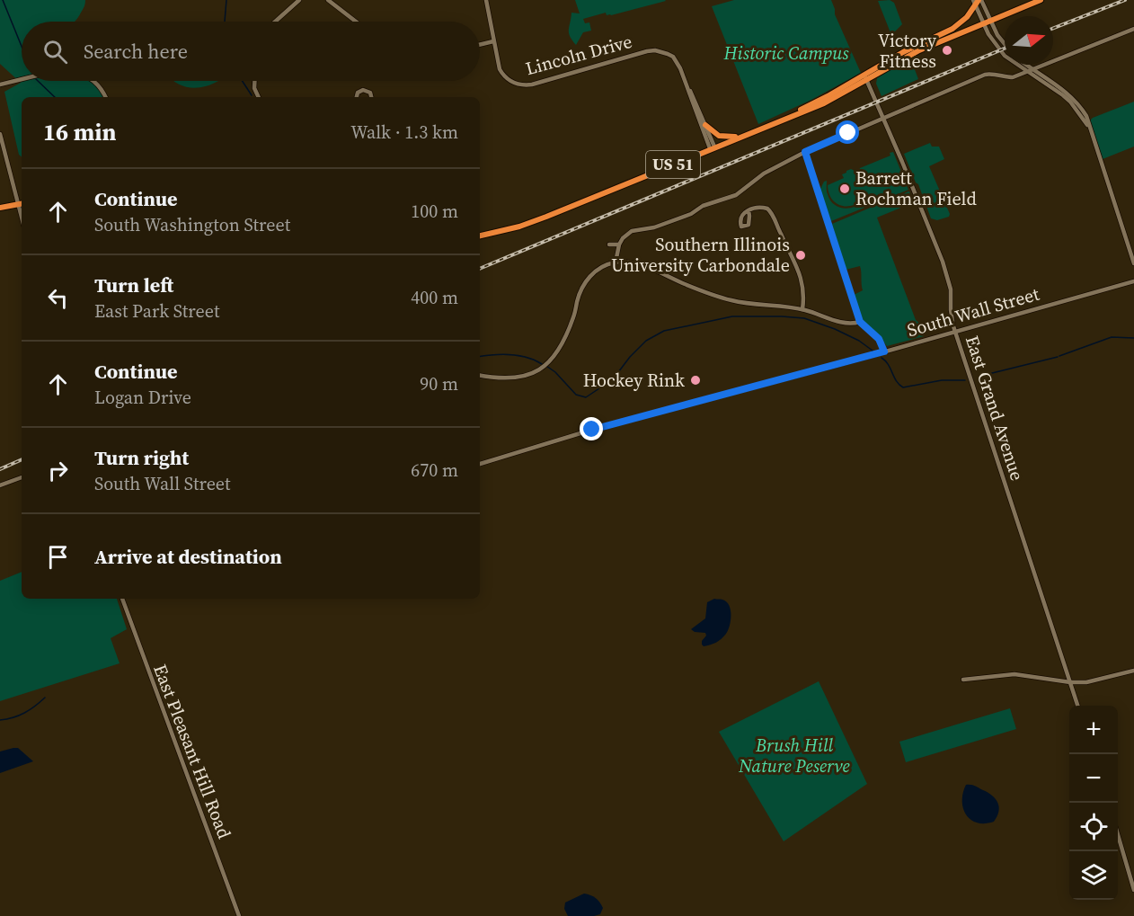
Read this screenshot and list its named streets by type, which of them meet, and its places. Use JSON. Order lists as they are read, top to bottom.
{
  "streets": {
    "highway": ["US 51"],
    "street": [
      "Lincoln Drive",
      "South Wall Street",
      "East Grand Avenue",
      "East Pleasant Hill Road"
    ]
  },
  "crossings": [
    ["Lincoln Drive", "US 51"],
    ["US 51", "East Grand Avenue"],
    ["South Wall Street", "East Grand Avenue"]
  ],
  "parks": ["Historic Campus", "Brush Hill Nature Peserve"],
  "places": [
    "Victory Fitness",
    "Barrett Rochman Field",
    "Southern Illinois University Carbondale",
    "Hockey Rink"
  ],
  "north": "right",
  "page": {
    "search": "Search here",
    "heading": ["16 min", "Walk · 1.3 km"],
    "list": [
      ["Continue", "South Washington Street", "100 m"],
      ["Turn left", "East Park Street", "400 m"],
      ["Continue", "Logan Drive", "90 m"],
      ["Turn right", "South Wall Street", "670 m"],
      "Arrive at destination"
    ],
    "map_buttons": ["+", "−"]
  }
}
